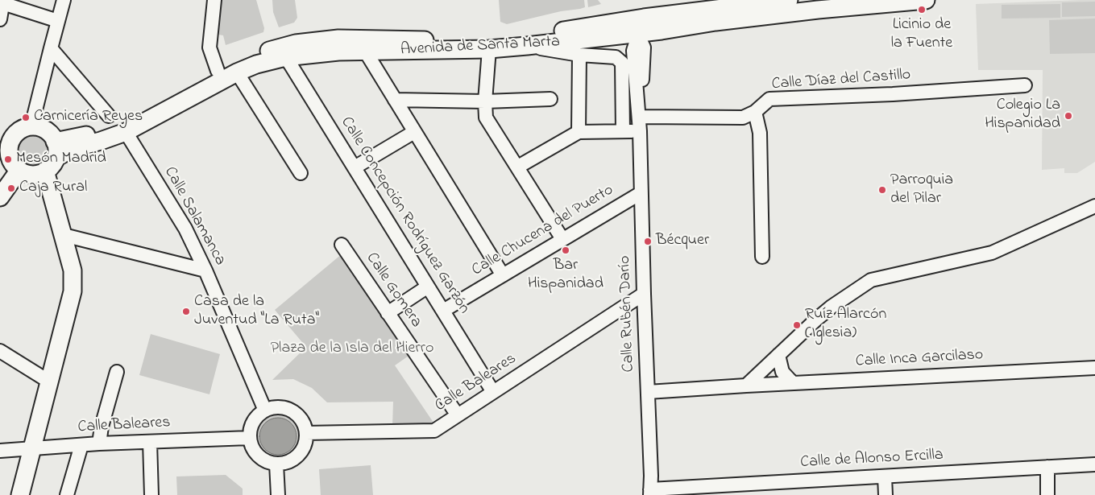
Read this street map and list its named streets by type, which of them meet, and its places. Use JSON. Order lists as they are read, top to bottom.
{
  "streets": {
    "main road": ["Avenida de Santa Marta"],
    "street": [
      "Calle Díaz del Castillo",
      "Calle Concepción Rodríguez Garzón",
      "Calle Salamanca",
      "Calle Chucena del Puerto",
      "Calle Gomera",
      "Calle Rubén Darío",
      "Calle Inca Garcilaso",
      "Calle Baleares",
      "Calle de Alonso Ercilla"
    ]
  },
  "crossings": [
    ["Avenida de Santa Marta", "Calle Concepción Rodríguez Garzón"],
    ["Avenida de Santa Marta", "Calle Salamanca"],
    ["Avenida de Santa Marta", "Calle Rubén Darío"],
    ["Calle Díaz del Castillo", "Calle Rubén Darío"],
    ["Calle Concepción Rodríguez Garzón", "Calle Chucena del Puerto"],
    ["Calle Concepción Rodríguez Garzón", "Calle Baleares"],
    ["Calle Salamanca", "Calle Baleares"],
    ["Calle Chucena del Puerto", "Calle Rubén Darío"],
    ["Calle Gomera", "Calle Baleares"],
    ["Calle Rubén Darío", "Calle Inca Garcilaso"],
    ["Calle Rubén Darío", "Calle Baleares"],
    ["Calle Rubén Darío", "Calle de Alonso Ercilla"]
  ],
  "parks": ["Plaza de la Isla del Hierro"],
  "places": [
    "Licinio de la Fuente",
    "Colegio La Hispanidad",
    "Carnicería Reyes",
    "Mesón Madrid",
    "Caja Rural",
    "Parroquia del Pilar",
    "Bécquer",
    "Bar Hispanidad",
    "Casa de la Juventud \"La Ruta\"",
    "Ruíz Alarcón (Iglesia)"
  ]
}
